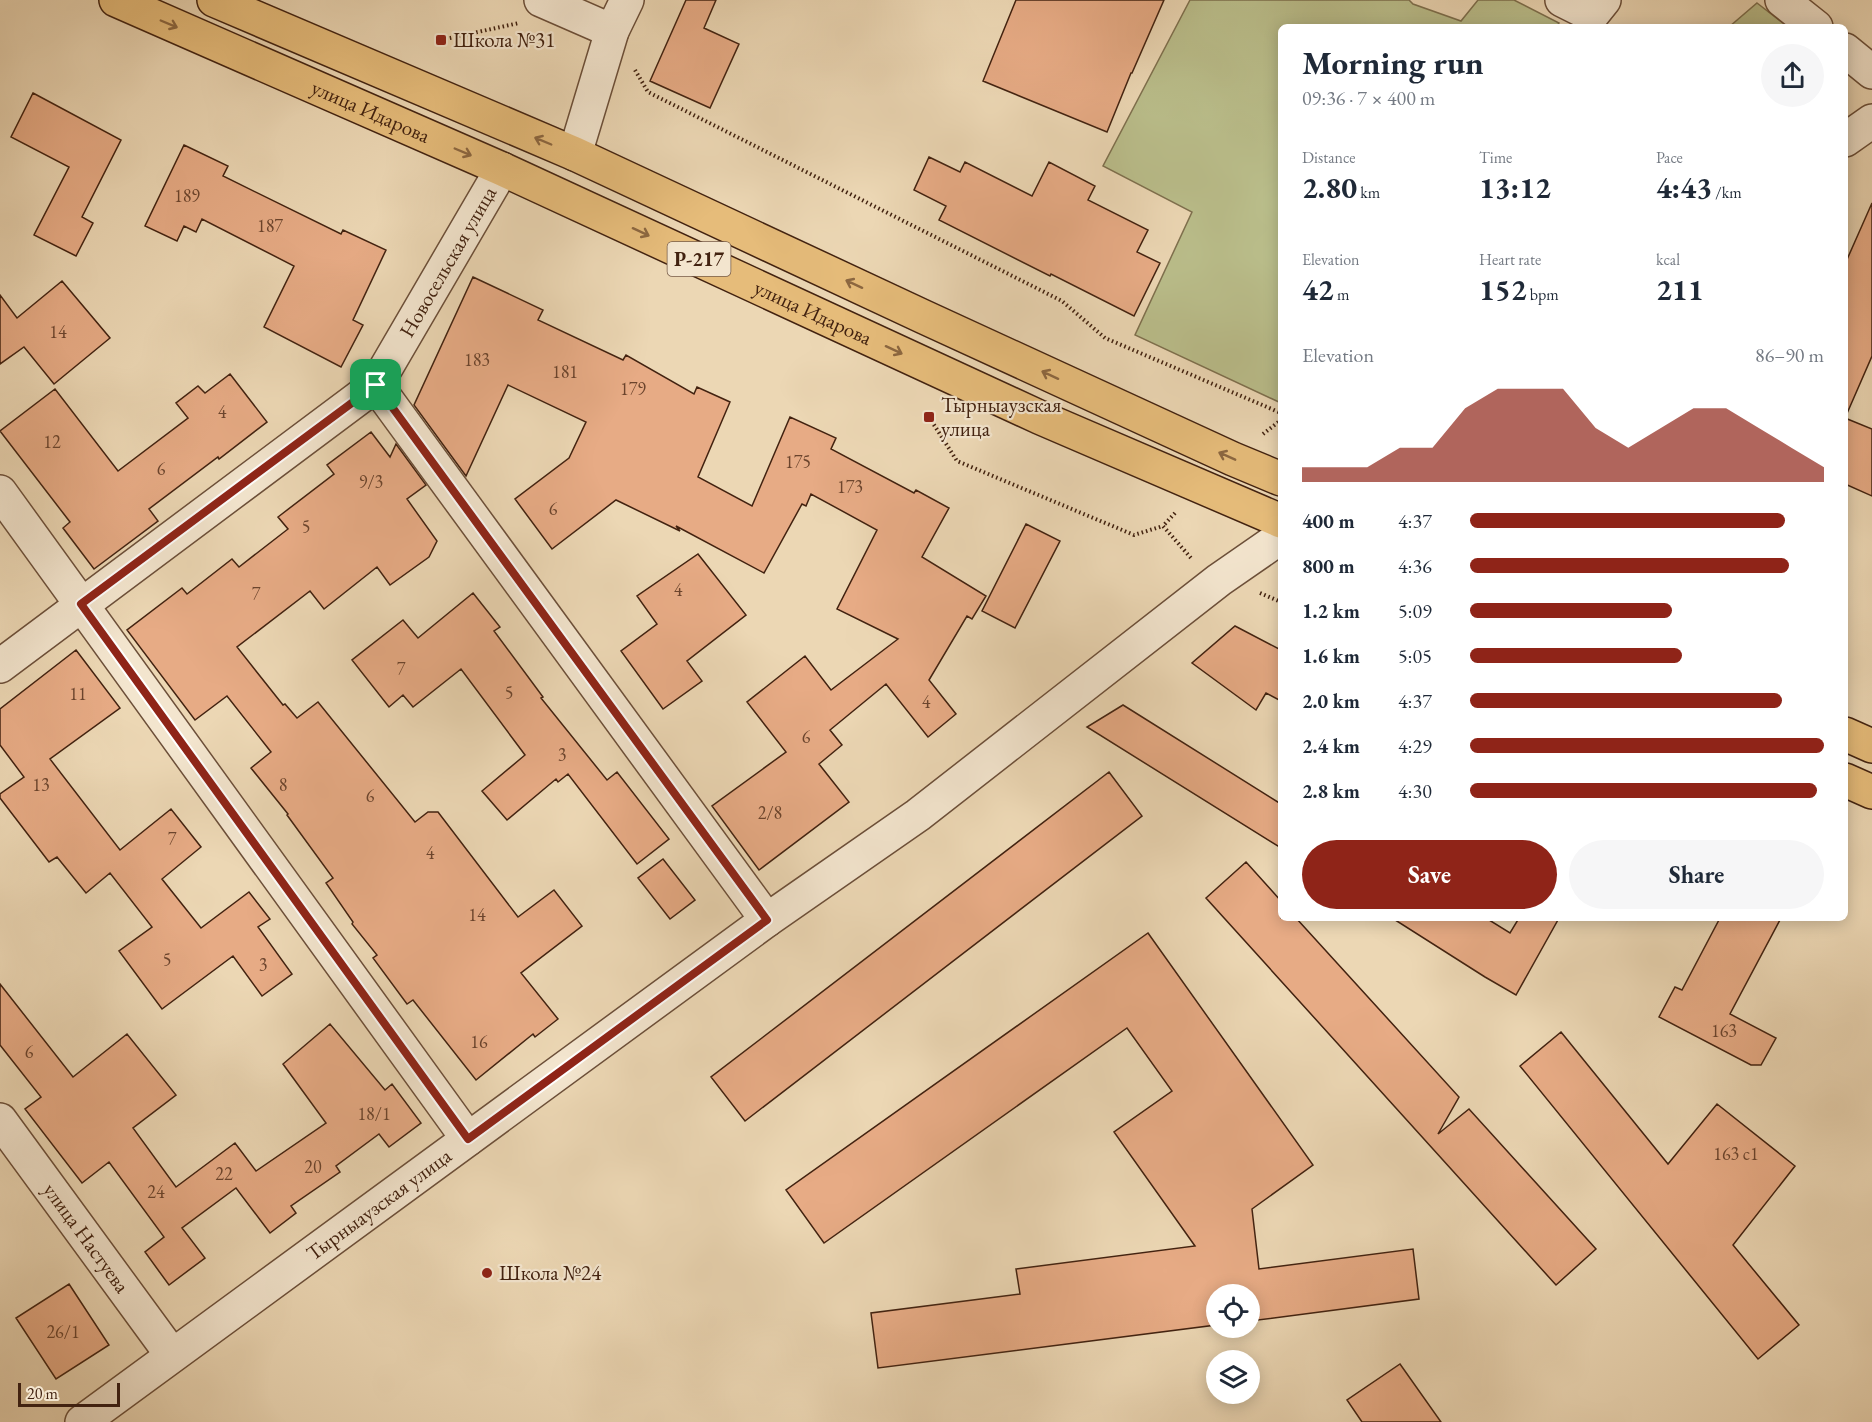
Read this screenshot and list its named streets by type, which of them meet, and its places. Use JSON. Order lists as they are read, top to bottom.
{
  "streets": {
    "main road": ["улица Идарова", "Р-217"],
    "street": ["Новосельская улица", "Тырныаузская улица", "улица Настуева"]
  },
  "crossings": [
    ["улица Идарова", "Новосельская улица"],
    ["Тырныаузская улица", "улица Настуева"]
  ],
  "places": {
    "transit": ["Школа №31", "Тырныаузская улица"],
    "other": ["Школа №24"]
  },
  "house_numbers": [
    "189",
    "187",
    "14",
    "183",
    "181",
    "179",
    "4",
    "12",
    "175",
    "6",
    "9/3",
    "173",
    "6",
    "5",
    "4",
    "7",
    "7",
    "5",
    "11",
    "4",
    "6",
    "3",
    "13",
    "8",
    "6",
    "2/8",
    "7",
    "4",
    "14",
    "5",
    "3",
    "163",
    "16",
    "6",
    "18/1",
    "163 с1",
    "20",
    "22",
    "24",
    "26/1"
  ],
  "scale_bar": "20 m",
  "page": {
    "heading": ["Morning run", "09:36 · 7 × 400 m"],
    "stats": [
      ["Distance", "2.80 km"],
      ["Time", "13:12"],
      ["Pace", "4:43 /km"],
      ["Elevation", "42 m"],
      ["Heart rate", "152 bpm"],
      ["kcal", "211"]
    ],
    "chart": ["Elevation", "86–90 m"],
    "list": [
      {
        "name": "400 m",
        "note": "4:37"
      },
      {
        "name": "800 m",
        "note": "4:36"
      },
      {
        "name": "1.2 km",
        "note": "5:09"
      },
      {
        "name": "1.6 km",
        "note": "5:05"
      },
      {
        "name": "2.0 km",
        "note": "4:37"
      },
      {
        "name": "2.4 km",
        "note": "4:29"
      },
      {
        "name": "2.8 km",
        "note": "4:30"
      }
    ],
    "buttons": ["Save", "Share"],
    "scale": "20 m"
  }
}
